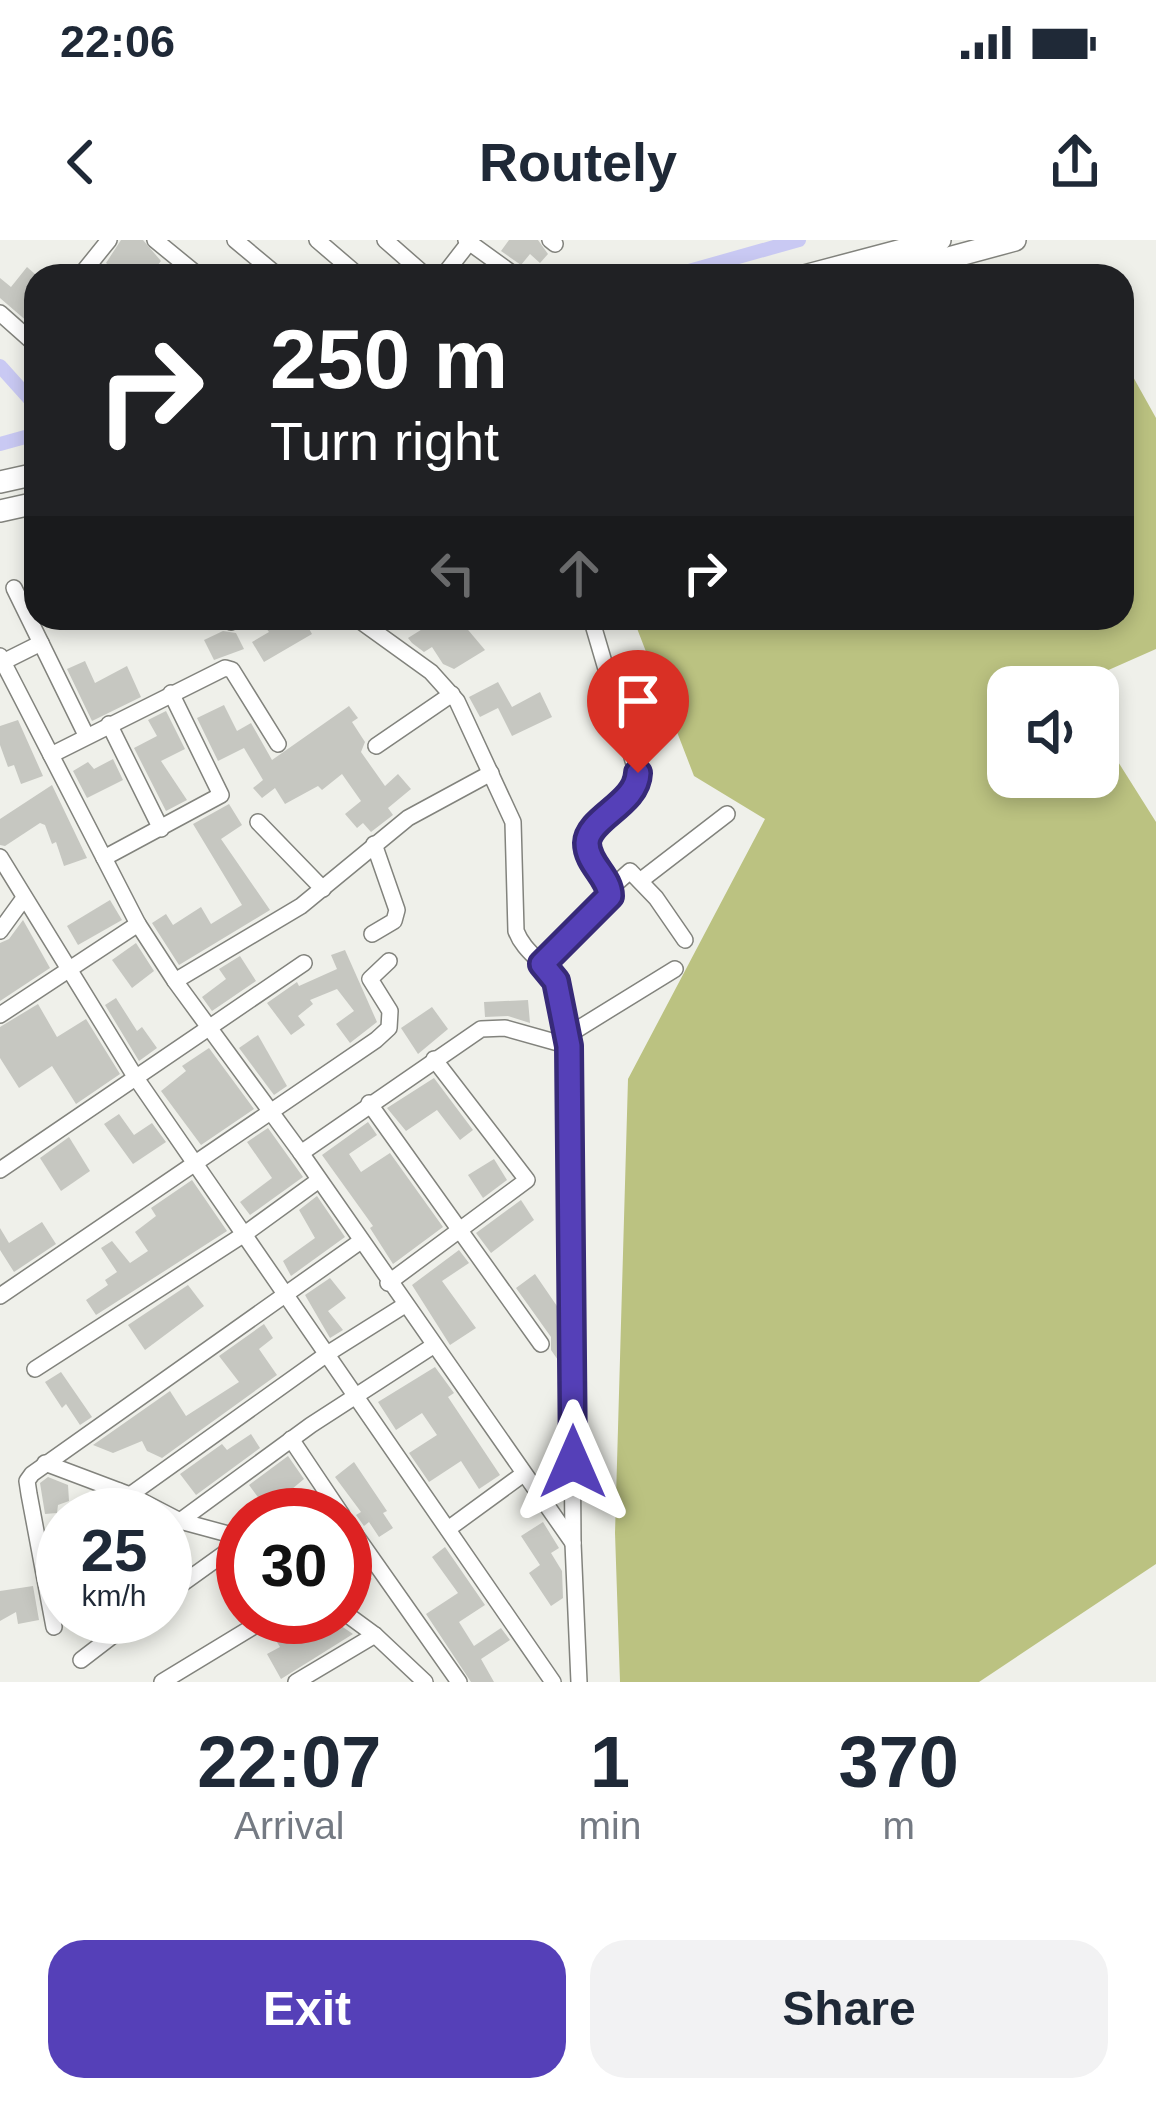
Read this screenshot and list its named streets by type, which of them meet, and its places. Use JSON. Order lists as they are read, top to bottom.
{
  "page": {
    "status": "22:06",
    "header": "Routely",
    "turn": ["250 m", "Turn right"],
    "speed": "25 km/h",
    "limit": "30",
    "eta": [
      "22:07",
      "Arrival",
      "1",
      "min",
      "370",
      "m"
    ],
    "buttons": ["Exit", "Share"]
  }
}
